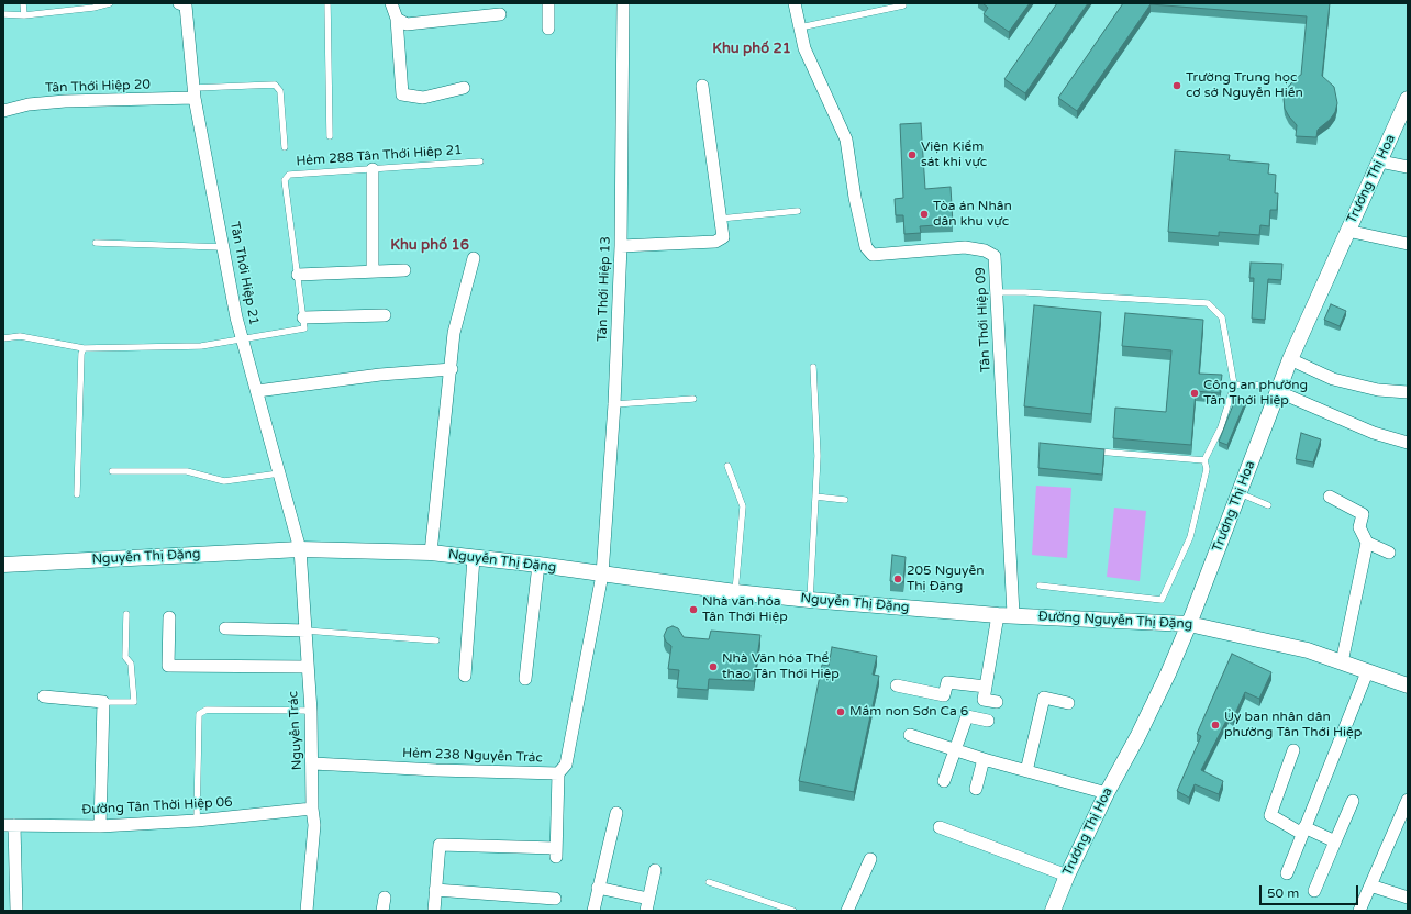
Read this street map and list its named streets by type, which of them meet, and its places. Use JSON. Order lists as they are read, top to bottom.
{
  "streets": {
    "street": [
      "Tân Thới Hiệp 20",
      "Trương Thị Hoa",
      "Tân Thới Hiệp 21",
      "Tân Thới Hiệp 13",
      "Tân Thới Hiệp 09",
      "Nguyễn Thị Đặng",
      "Đường Nguyễn Thị Đặng",
      "Nguyễn Trác",
      "Hẻm 238 Nguyễn Trác",
      "Đường Tân Thời Hiệp 06"
    ],
    "lane": ["Hẻm 288 Tân Thới Hiêp 21"]
  },
  "crossings": [
    ["Tân Thới Hiệp 20", "Tân Thới Hiệp 21"],
    ["Trương Thị Hoa", "Đường Nguyễn Thị Đặng"],
    ["Tân Thới Hiệp 21", "Nguyễn Thị Đặng"],
    ["Tân Thới Hiệp 21", "Nguyễn Trác"],
    ["Tân Thới Hiệp 13", "Nguyễn Thị Đặng"],
    ["Tân Thới Hiệp 13", "Hẻm 238 Nguyễn Trác"],
    ["Tân Thới Hiệp 09", "Nguyễn Thị Đặng"],
    ["Tân Thới Hiệp 09", "Đường Nguyễn Thị Đặng"],
    ["Nguyễn Thị Đặng", "Đường Nguyễn Thị Đặng"],
    ["Nguyễn Thị Đặng", "Nguyễn Trác"],
    ["Nguyễn Thị Đặng", "Hẻm 238 Nguyễn Trác"],
    ["Nguyễn Trác", "Hẻm 238 Nguyễn Trác"],
    ["Nguyễn Trác", "Đường Tân Thời Hiệp 06"]
  ],
  "districts": ["Khu phố 21", "Khu phố 16"],
  "places": [
    "Trường Trung học cơ sở Nguyễn Hiền",
    "Viện Kiểm sát khi vực",
    "Tòa án Nhân dân khu vực",
    "Công an phường Tân Thới Hiệp",
    "205 Nguyễn Thị Đặng",
    "Nhà văn hóa Tân Thới Hiệp",
    "Nhà Văn hóa Thể thao Tân Thới Hiệp",
    "Mầm non Sơn Ca 6",
    "Ủy ban nhân dân phường Tân Thới Hiệp"
  ],
  "scale_bar": "50 m"
}
